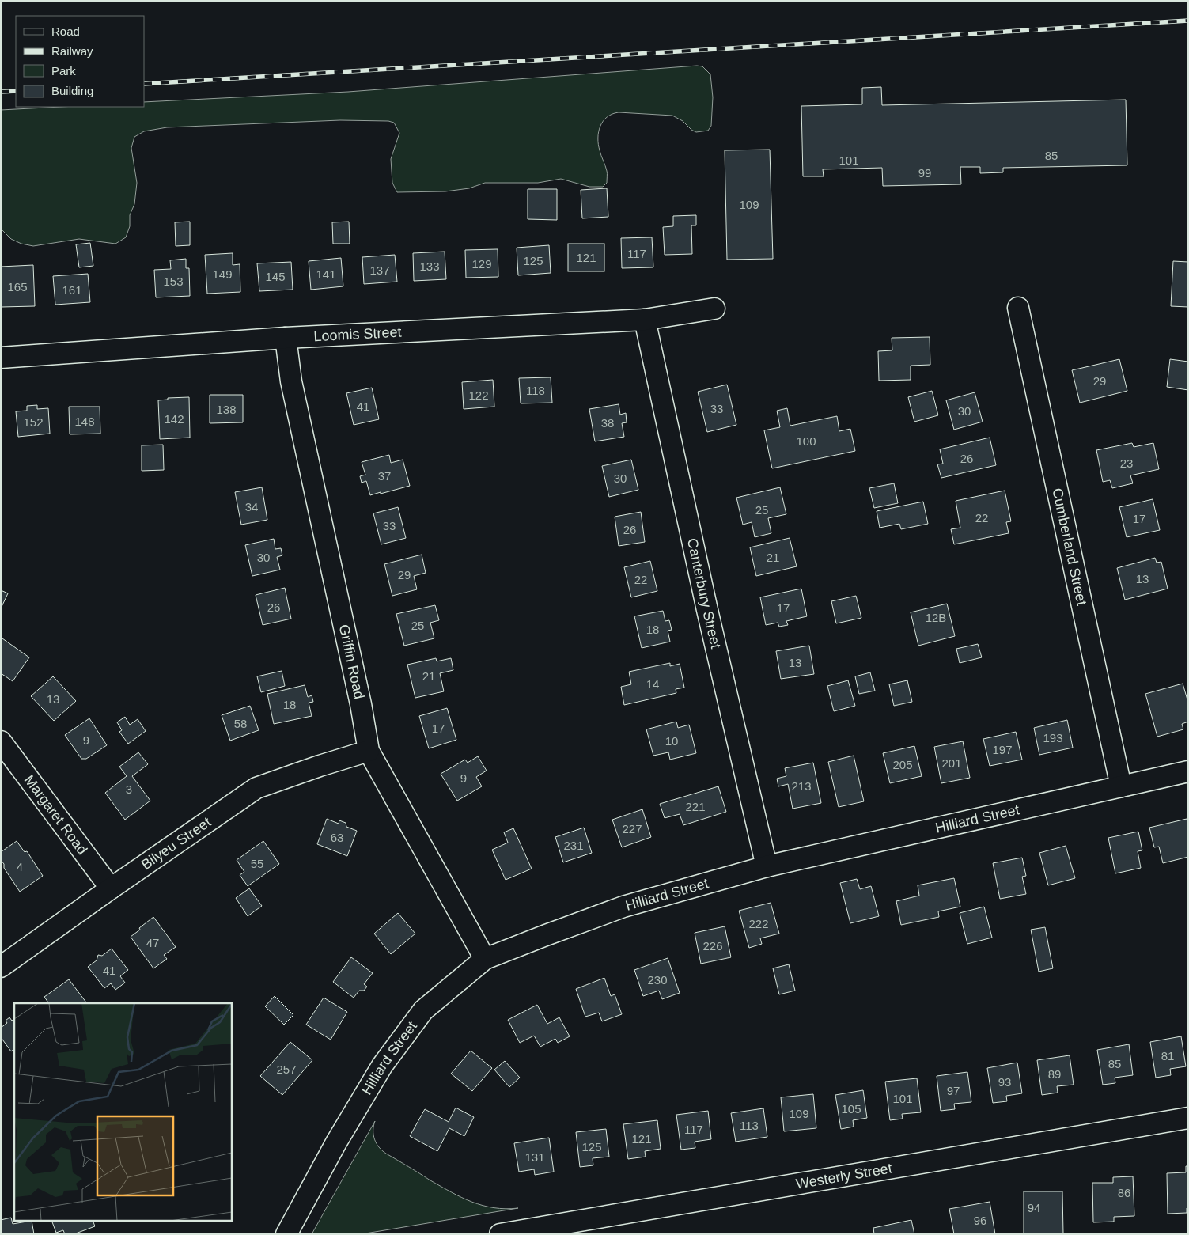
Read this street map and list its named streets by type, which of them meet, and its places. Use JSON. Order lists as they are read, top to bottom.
{
  "streets": {
    "street": [
      "Loomis Street",
      "Cumberland Street",
      "Canterbury Street",
      "Griffin Road",
      "Margaret Road",
      "Hilliard Street",
      "Bilyeu Street",
      "Westerly Street"
    ]
  },
  "crossings": [
    ["Loomis Street", "Canterbury Street"],
    ["Loomis Street", "Griffin Road"],
    ["Cumberland Street", "Hilliard Street"],
    ["Canterbury Street", "Hilliard Street"],
    ["Griffin Road", "Hilliard Street"],
    ["Griffin Road", "Bilyeu Street"],
    ["Margaret Road", "Bilyeu Street"]
  ],
  "house_numbers": [
    "85",
    "101",
    "99",
    "109",
    "117",
    "121",
    "125",
    "129",
    "133",
    "137",
    "149",
    "141",
    "145",
    "153",
    "165",
    "161",
    "29",
    "118",
    "122",
    "41",
    "33",
    "138",
    "30",
    "142",
    "148",
    "152",
    "38",
    "100",
    "26",
    "23",
    "37",
    "30",
    "34",
    "25",
    "22",
    "17",
    "33",
    "26",
    "30",
    "21",
    "29",
    "13",
    "22",
    "26",
    "17",
    "12B",
    "25",
    "18",
    "13",
    "21",
    "14",
    "13",
    "18",
    "58",
    "17",
    "193",
    "9",
    "10",
    "197",
    "201",
    "205",
    "9",
    "213",
    "3",
    "221",
    "227",
    "63",
    "231",
    "55",
    "4",
    "222",
    "47",
    "226",
    "41",
    "230",
    "81",
    "85",
    "257",
    "89",
    "93",
    "97",
    "101",
    "105",
    "109",
    "113",
    "117",
    "121",
    "125",
    "131",
    "86",
    "94",
    "96"
  ],
  "legend": [
    "Road",
    "Railway",
    "Park",
    "Building"
  ]
}
